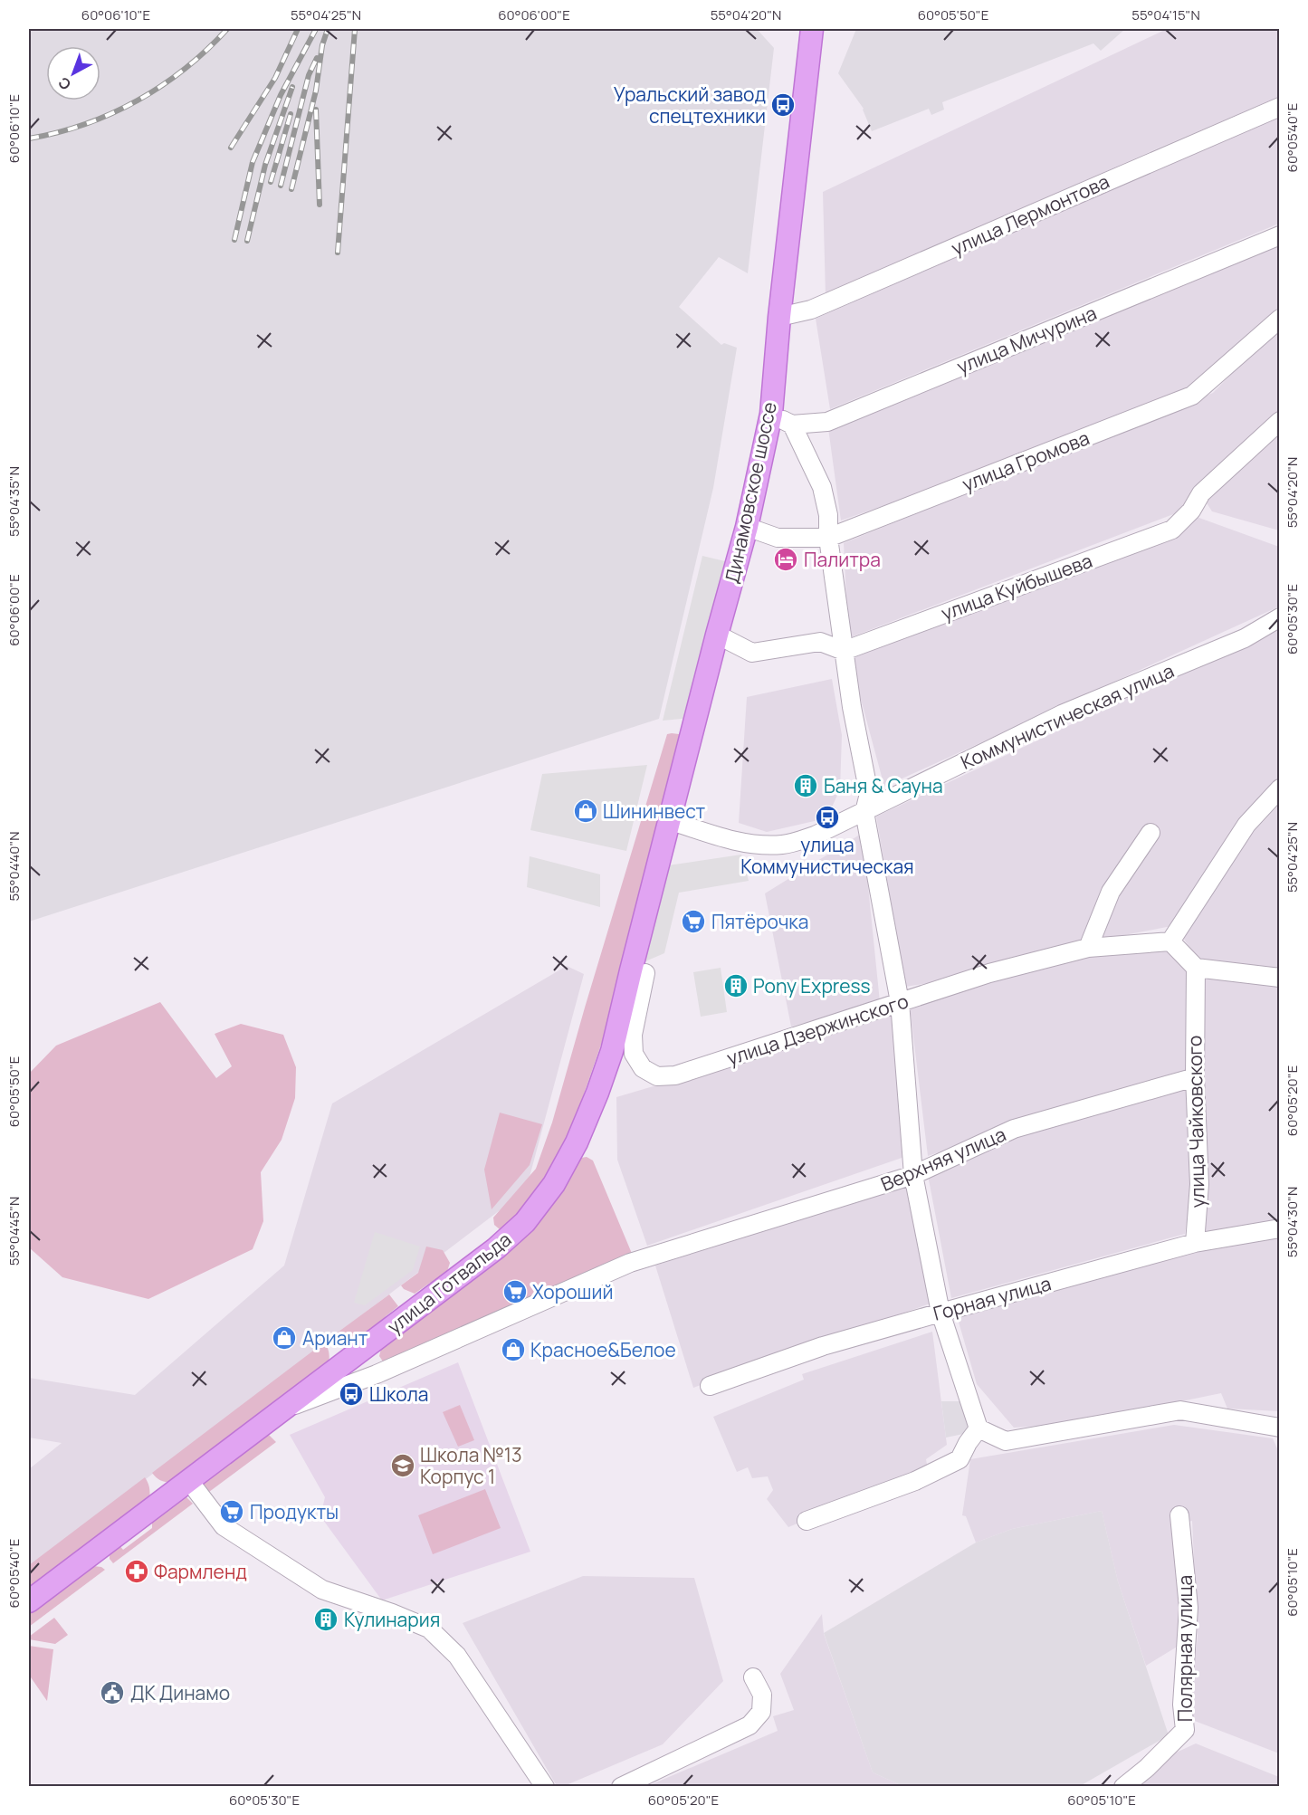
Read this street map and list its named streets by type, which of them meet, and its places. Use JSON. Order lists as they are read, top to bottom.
{
  "streets": {
    "main road": ["Динамовское шоссе", "улица Готвальда"],
    "street": [
      "улица Лермонтова",
      "улица Мичурина",
      "улица Громова",
      "улица Куйбышева",
      "Коммунистическая улица",
      "улица Дзержинского",
      "улица Чайковского",
      "Верхняя улица",
      "Горная улица",
      "Полярная улица"
    ]
  },
  "crossings": [
    ["улица Лермонтова", "Динамовское шоссе"],
    ["улица Громова", "Динамовское шоссе"],
    ["Динамовское шоссе", "Коммунистическая улица"],
    ["Динамовское шоссе", "улица Готвальда"],
    ["Коммунистическая улица", "улица Готвальда"],
    ["улица Чайковского", "Верхняя улица"],
    ["улица Чайковского", "Горная улица"],
    ["Верхняя улица", "улица Готвальда"]
  ],
  "places": {
    "bus stop": ["Уральский завод спецтехники", "улица Коммунистическая", "Школа"],
    "hotel": ["Палитра"],
    "building": ["Баня & Сауна", "Pony Express", "Кулинария"],
    "shop": ["Шининвест", "Ариант", "Красное&Белое"],
    "supermarket": ["Пятёрочка", "Хороший", "Продукты"],
    "school or university": ["Школа №13 Корпус 1"],
    "pharmacy": ["Фармленд"],
    "public building": ["ДК Динамо"]
  },
  "north": "bottom left",
  "coordinates": [
    "60°06'10\"E",
    "55°04'25\"N",
    "60°06'00\"E",
    "55°04'20\"N",
    "60°05'50\"E",
    "55°04'15\"N",
    "60°05'40\"E",
    "55°04'35\"N",
    "60°05'30\"E",
    "55°04'40\"N",
    "60°05'20\"E",
    "55°04'30\"N",
    "55°04'45\"N",
    "60°05'10\"E"
  ]
}
